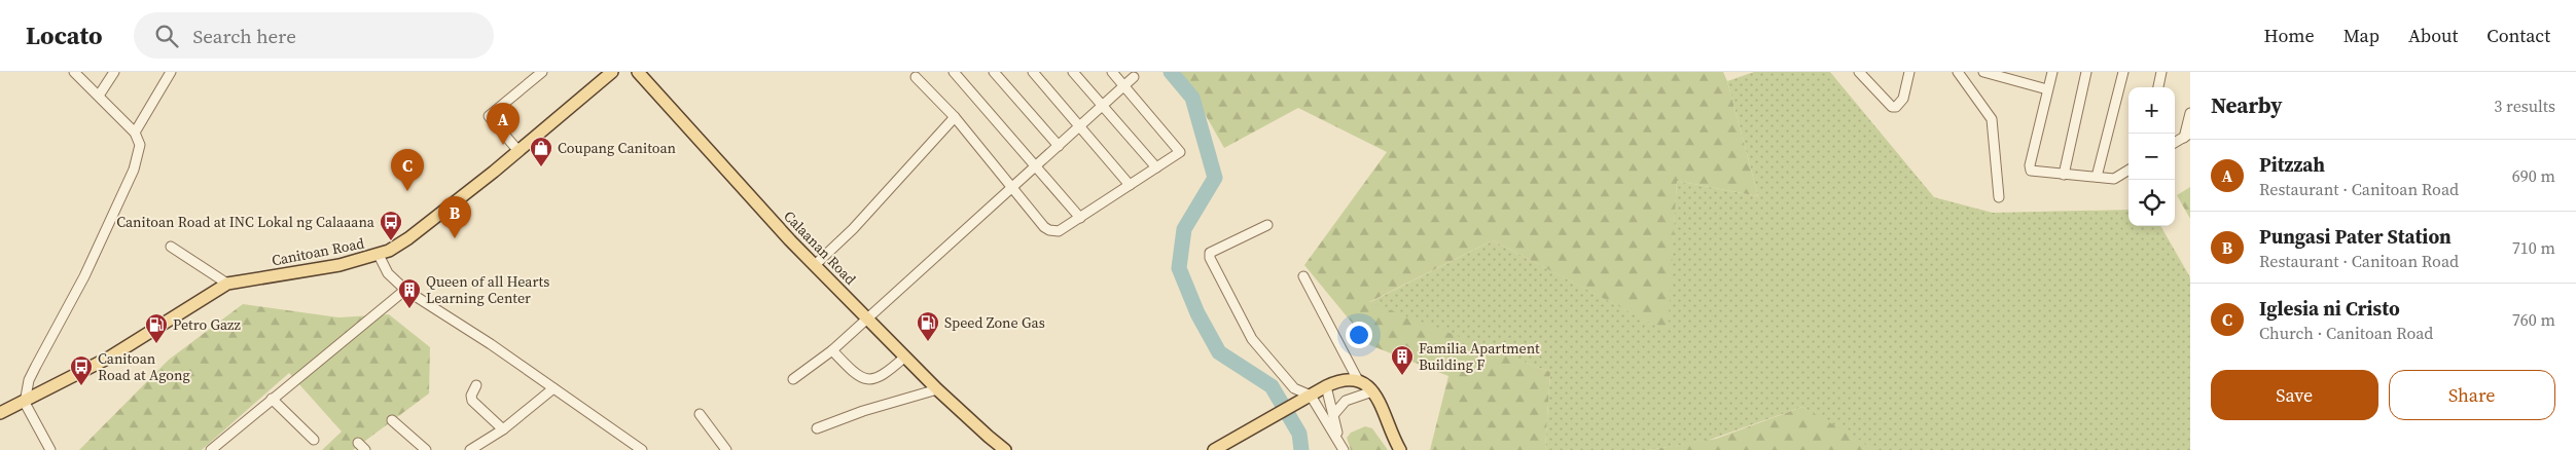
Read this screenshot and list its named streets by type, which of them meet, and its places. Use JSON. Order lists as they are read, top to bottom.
{
  "streets": {
    "main road": ["Calaanan Road", "Canitoan Road"]
  },
  "places": {
    "shop": ["Coupang Canitoan"],
    "bus stop": ["Canitoan Road at INC Lokal ng Calaaana", "Canitoan Road at Agong"],
    "building": ["Queen of all Hearts Learning Center", "Familia Apartment Building F"],
    "fuel station": ["Speed Zone Gas", "Petro Gazz"]
  },
  "page": {
    "header": "Locato",
    "search": "Search here",
    "nav": [
      "Home",
      "Map",
      "About",
      "Contact"
    ],
    "heading": ["Nearby", "3 results"],
    "map_buttons": ["+", "−"],
    "pins": ["A", "C", "B"],
    "list": [
      {
        "mark": "A",
        "name": "Pitzzah",
        "note": "Restaurant · Canitoan Road",
        "value": "690 m"
      },
      {
        "mark": "B",
        "name": "Pungasi Pater Station",
        "note": "Restaurant · Canitoan Road",
        "value": "710 m"
      },
      {
        "mark": "C",
        "name": "Iglesia ni Cristo",
        "note": "Church · Canitoan Road",
        "value": "760 m"
      }
    ],
    "buttons": ["Save", "Share"]
  }
}
